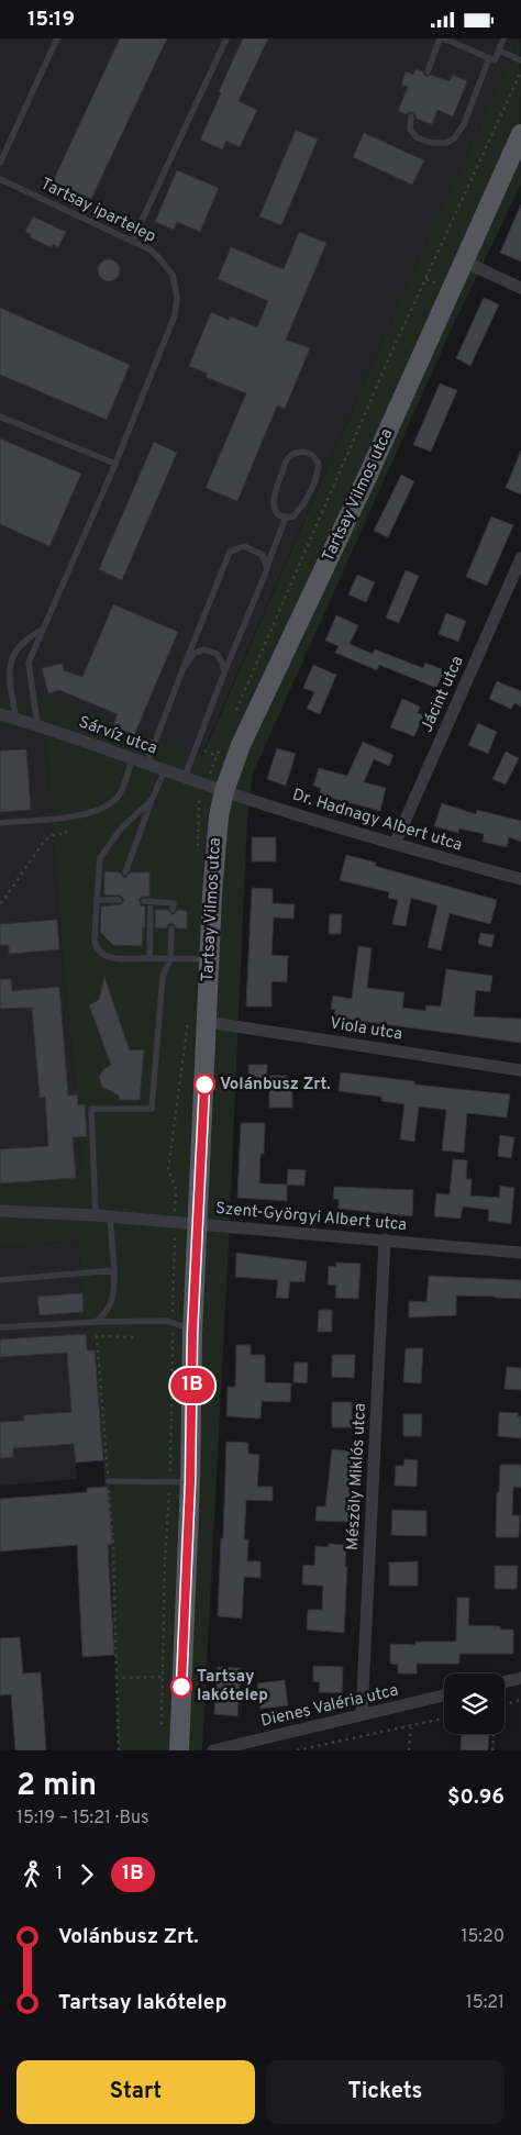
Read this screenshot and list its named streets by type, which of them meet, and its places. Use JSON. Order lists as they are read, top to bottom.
{
  "streets": {
    "main road": ["Tartsay Vilmos utca"],
    "street": [
      "Jácint utca",
      "Sárvíz utca",
      "Dr. Hadnagy Albert utca",
      "Viola utca",
      "Szent-Györgyi Albert utca",
      "Mészöly Miklós utca",
      "Dienes Valéria utca"
    ],
    "lane": ["Tartsay ipartelep"]
  },
  "crossings": [
    ["Tartsay ipartelep", "Sárvíz utca"],
    ["Tartsay Vilmos utca", "Sárvíz utca"],
    ["Tartsay Vilmos utca", "Dr. Hadnagy Albert utca"],
    ["Tartsay Vilmos utca", "Viola utca"],
    ["Tartsay Vilmos utca", "Szent-Györgyi Albert utca"],
    ["Jácint utca", "Dr. Hadnagy Albert utca"],
    ["Sárvíz utca", "Dr. Hadnagy Albert utca"],
    ["Szent-Györgyi Albert utca", "Mészöly Miklós utca"],
    ["Mészöly Miklós utca", "Dienes Valéria utca"]
  ],
  "places": ["Volánbusz Zrt.", "Tartsay lakótelep"],
  "lines": ["bus line 1B"],
  "page": {
    "status": "15:19",
    "on_map": "1B",
    "heading": ["2 min", "15:19 – 15:21 · Bus", "$0.96"],
    "legs": ["1", "1B"],
    "list": [
      {
        "name": "Volánbusz Zrt.",
        "value": "15:20"
      },
      {
        "name": "Tartsay lakótelep",
        "value": "15:21"
      }
    ],
    "buttons": ["Start", "Tickets"]
  }
}
